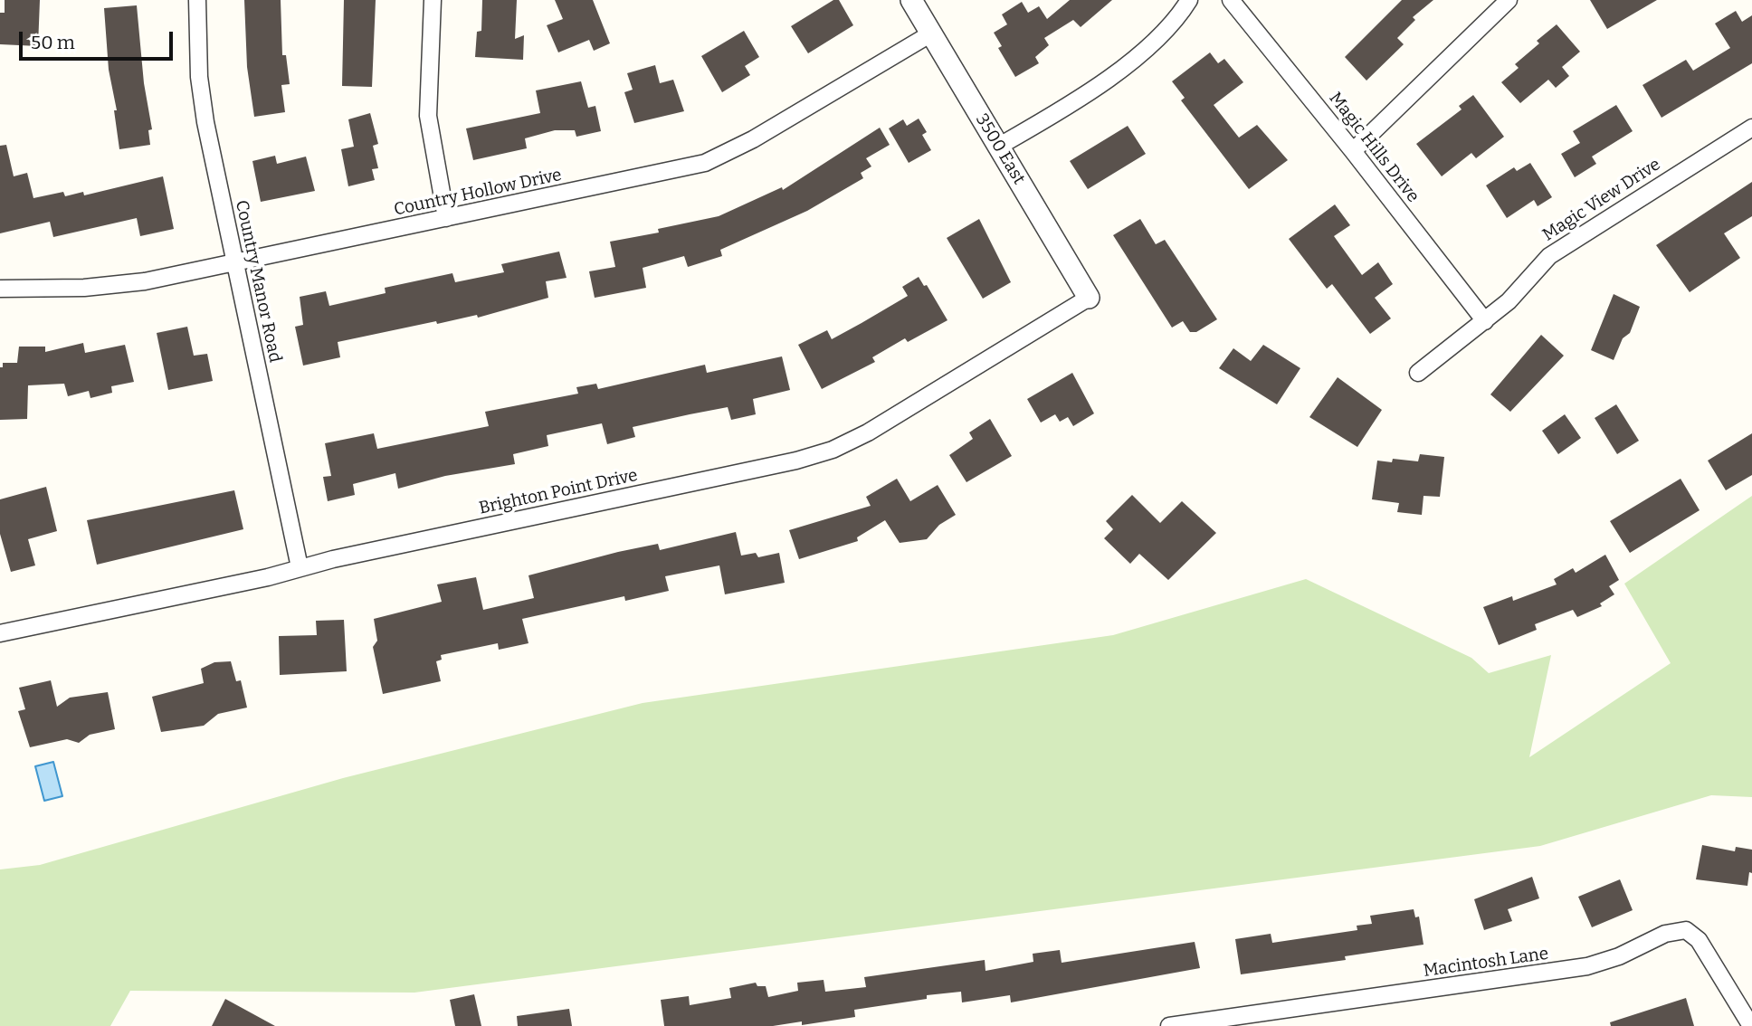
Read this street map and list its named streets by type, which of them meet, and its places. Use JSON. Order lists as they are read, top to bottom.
{
  "streets": {
    "street": [
      "Magic Hills Drive",
      "3500 East",
      "Country Hollow Drive",
      "Magic View Drive",
      "Country Manor Road",
      "Brighton Point Drive",
      "Macintosh Lane"
    ]
  },
  "crossings": [
    ["Magic Hills Drive", "Magic View Drive"],
    ["3500 East", "Country Hollow Drive"],
    ["3500 East", "Brighton Point Drive"],
    ["Country Hollow Drive", "Country Manor Road"],
    ["Country Manor Road", "Brighton Point Drive"]
  ],
  "scale_bar": "50 m"
}
